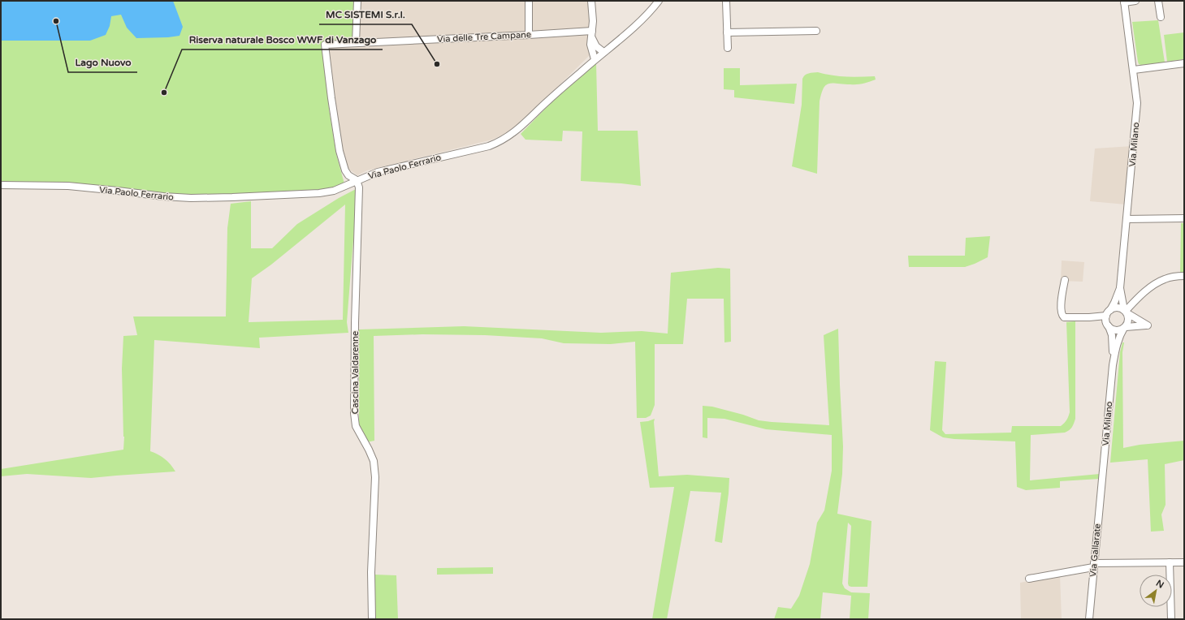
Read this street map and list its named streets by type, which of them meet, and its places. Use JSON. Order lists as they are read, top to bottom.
{
  "streets": {
    "street": [
      "Via delle Tre Campane",
      "Via Milano",
      "Via Paolo Ferrario",
      "Cascina Valdarenne",
      "Via Gallarate"
    ]
  },
  "crossings": [
    ["Via delle Tre Campane", "Via Paolo Ferrario"],
    ["Via delle Tre Campane", "Cascina Valdarenne"],
    ["Via Milano", "Via Gallarate"],
    ["Via Paolo Ferrario", "Cascina Valdarenne"]
  ],
  "places": ["Lago Nuovo", "MC SISTEMI S.r.l.", "Riserva naturale Bosco WWF di Vanzago"],
  "north": "top right"
}
